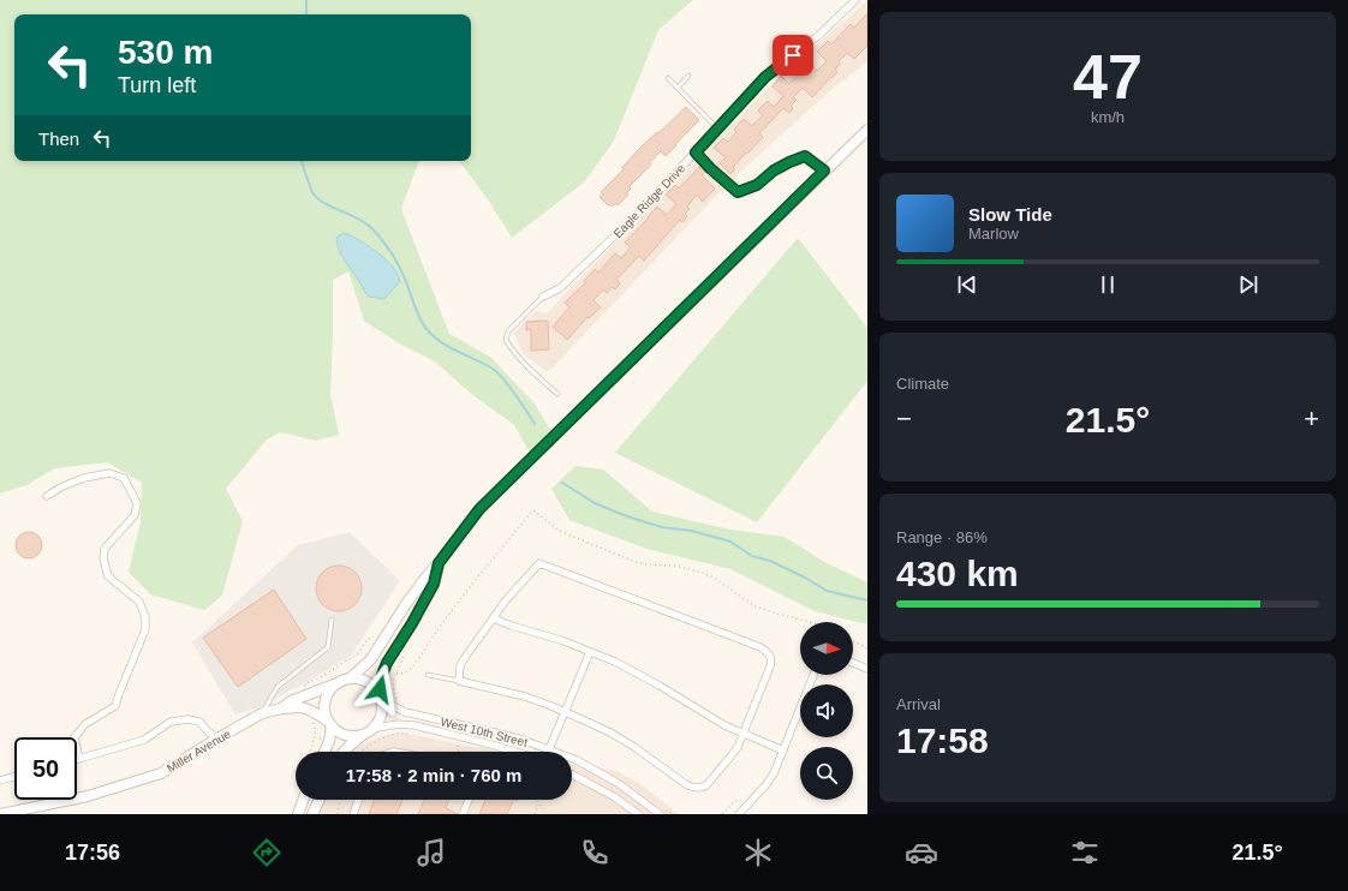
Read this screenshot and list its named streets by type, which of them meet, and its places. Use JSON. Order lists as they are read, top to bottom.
{
  "streets": {
    "main road": ["Miller Avenue"],
    "street": ["Eagle Ridge Drive", "West 10th Street"]
  },
  "crossings": [
    ["West 10th Street", "Miller Avenue"]
  ],
  "north": "right",
  "page": {
    "tile": [
      ["47", "km/h"],
      "Climate",
      ["Range · 86%", "430 km"],
      ["Arrival", "17:58"]
    ],
    "turn": ["530 m", "Turn left"],
    "then": "Then",
    "song": ["Slow Tide", "Marlow"],
    "heat": ["−", "21.5°", "+"],
    "limit": "50",
    "trip": "17:58 · 2 min · 760 m",
    "tabs": ["17:56", "21.5°"]
  }
}
